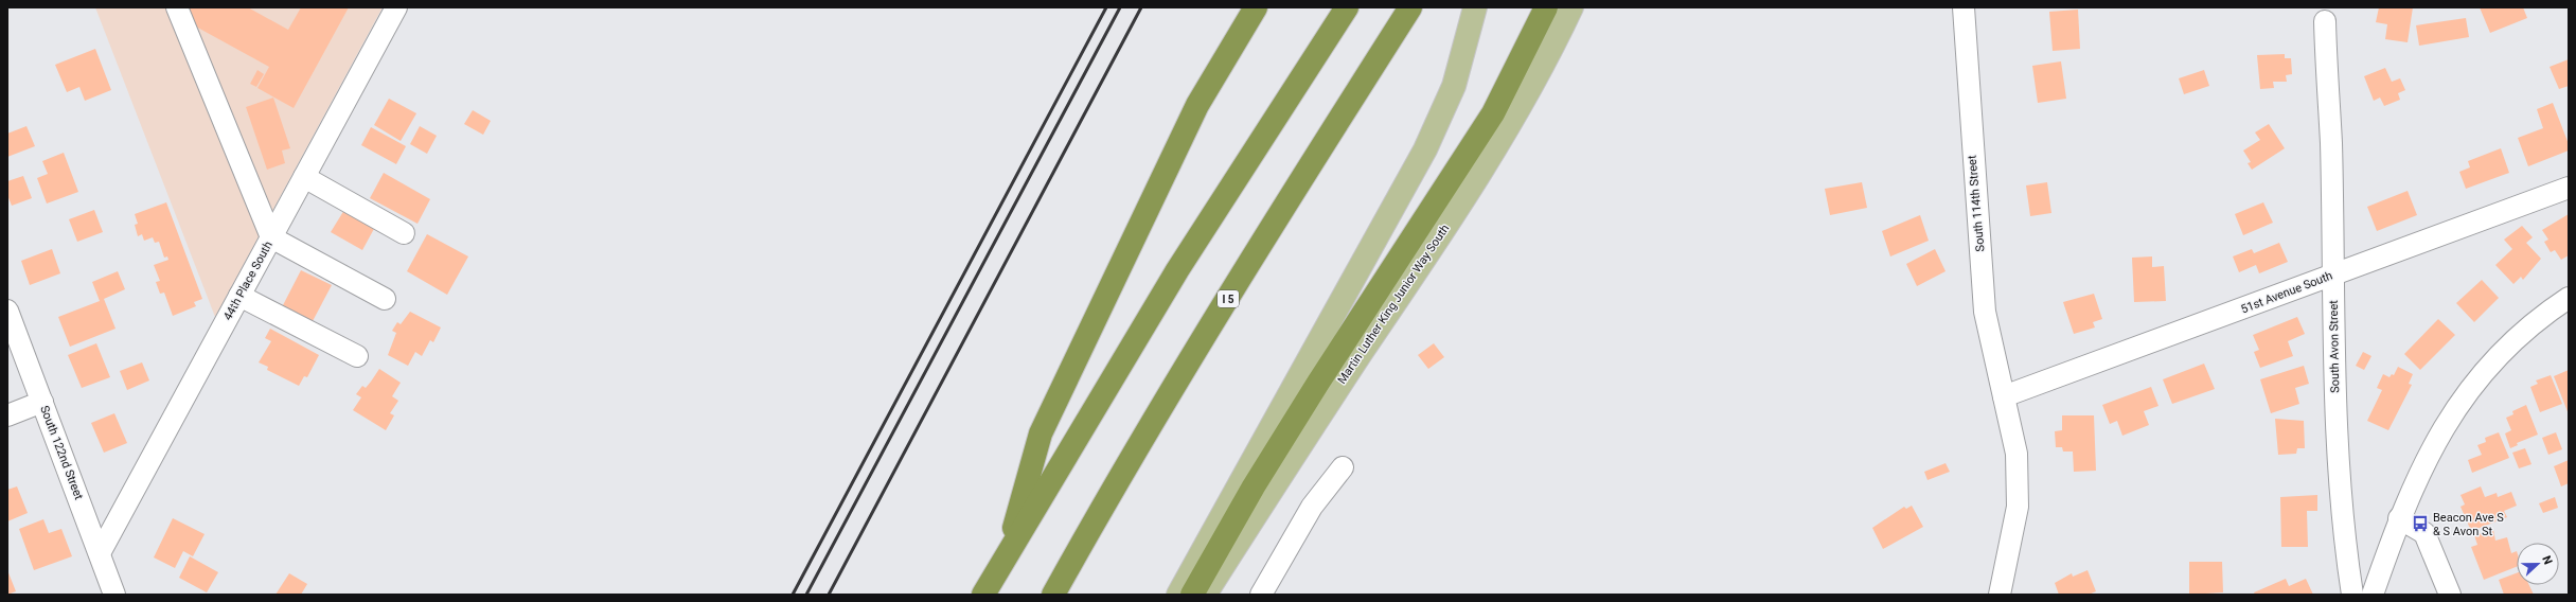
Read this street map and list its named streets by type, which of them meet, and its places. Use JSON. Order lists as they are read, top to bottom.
{
  "streets": {
    "highway": ["I 5"],
    "main road": ["Martin Luther King Junior Way South"],
    "street": [
      "South 114th Street",
      "44th Place South",
      "51st Avenue South",
      "South Avon Street",
      "South 122nd Street"
    ]
  },
  "crossings": [
    ["South 114th Street", "51st Avenue South"],
    ["44th Place South", "South 122nd Street"],
    ["51st Avenue South", "South Avon Street"]
  ],
  "places": {
    "bus stop": ["Beacon Ave S & S Avon St"]
  },
  "north": "right"
}
